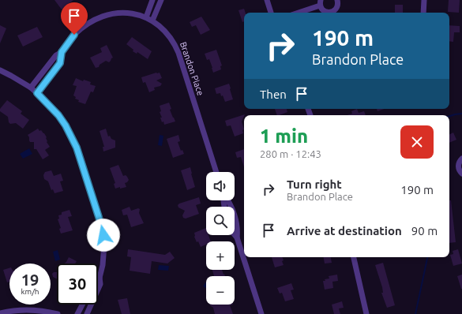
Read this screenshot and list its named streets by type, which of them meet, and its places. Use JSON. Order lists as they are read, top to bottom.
{
  "streets": {
    "street": ["Brandon Place"]
  },
  "page": {
    "turn": ["190 m", "Brandon Place"],
    "then": "Then",
    "heading": ["1 min", "280 m · 12:43"],
    "list": [
      {
        "name": "Turn right",
        "note": "Brandon Place",
        "value": "190 m"
      },
      {
        "name": "Arrive at destination",
        "value": "90 m"
      }
    ],
    "map_buttons": ["+", "−"],
    "speed": "19 km/h",
    "limit": "30"
  }
}
